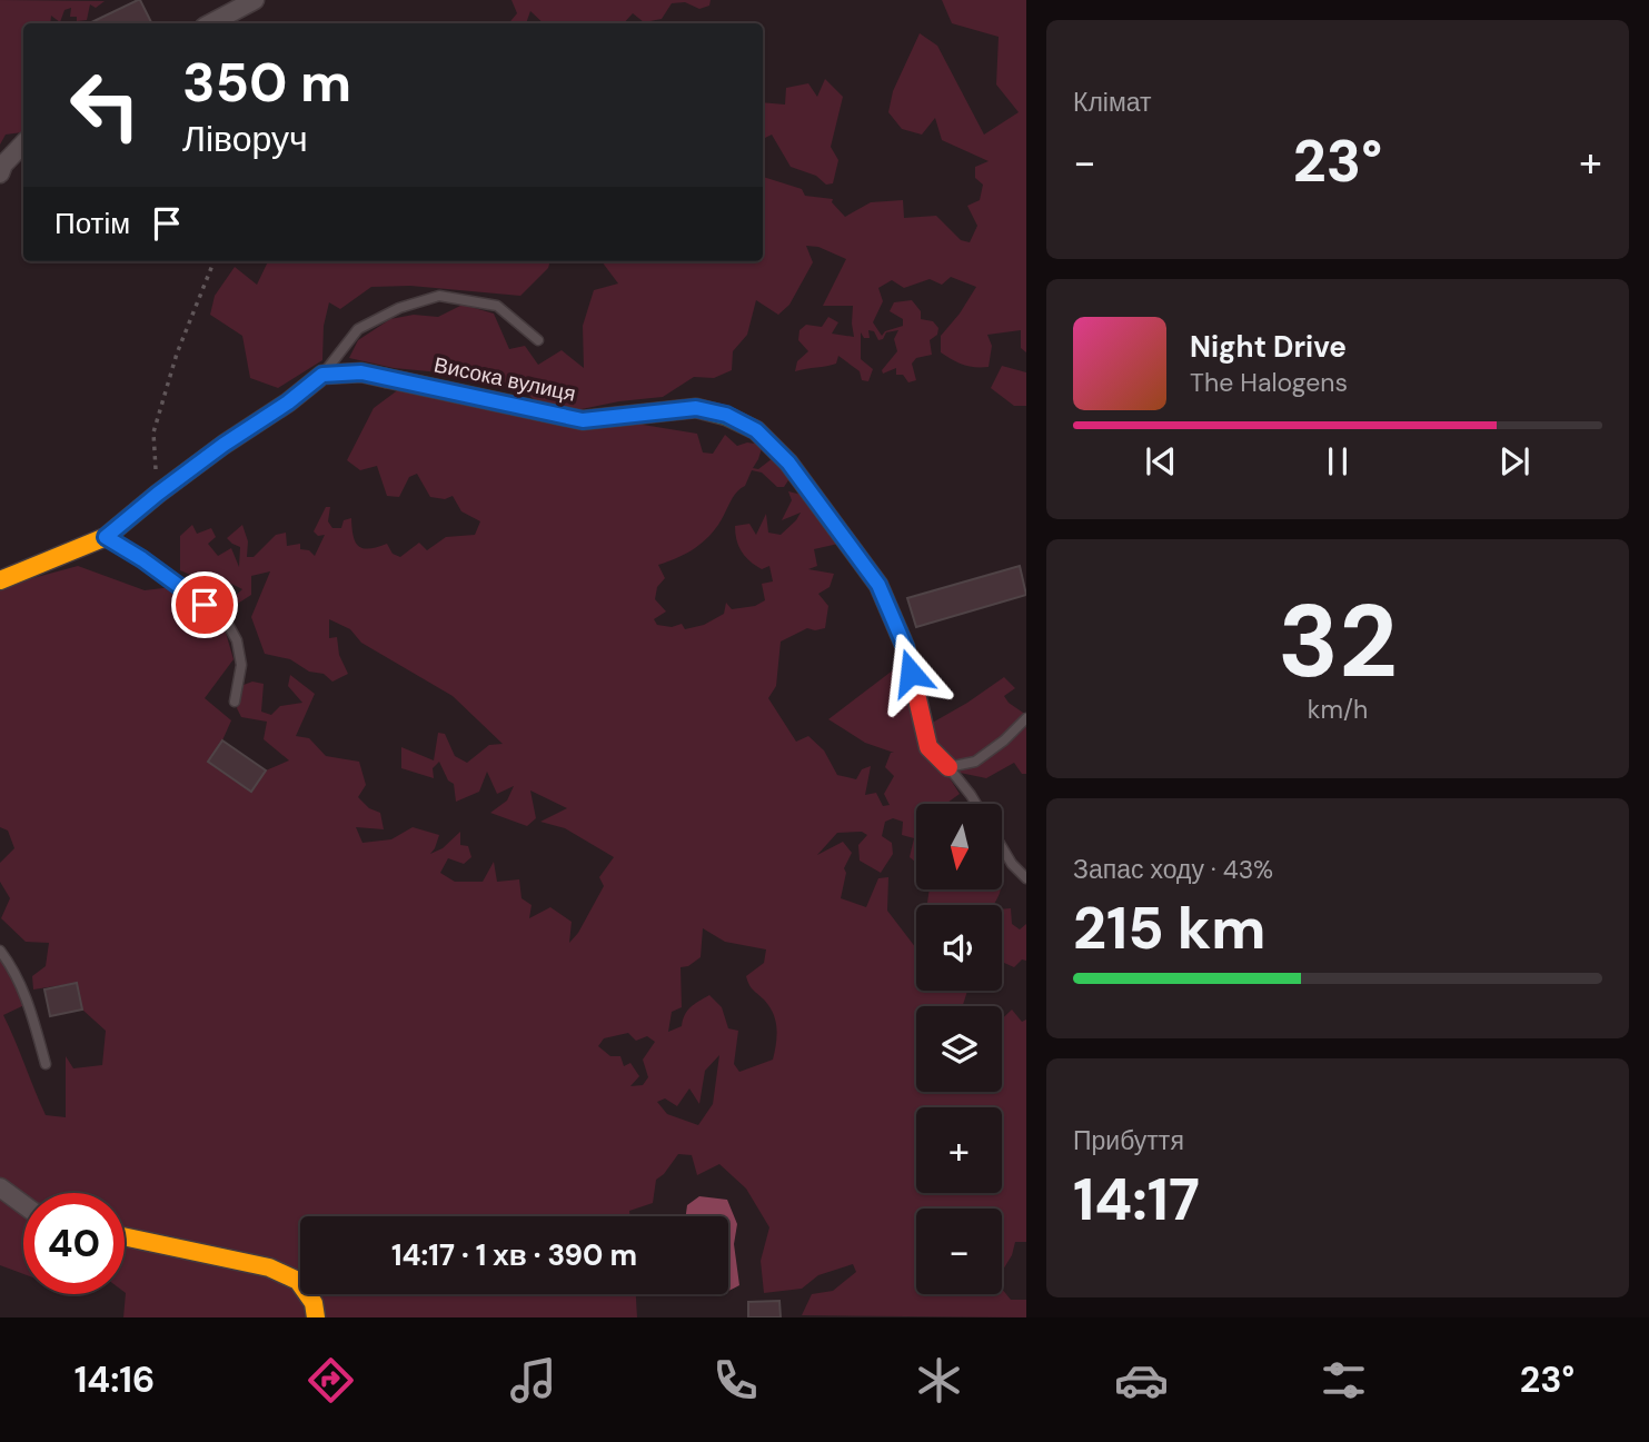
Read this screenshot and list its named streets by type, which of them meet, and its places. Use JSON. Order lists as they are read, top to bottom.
{
  "streets": {
    "street": ["Висока вулиця"]
  },
  "north": "bottom",
  "page": {
    "tile": [
      "Клімат",
      ["32", "km/h"],
      ["Запас ходу · 43%", "215 km"],
      ["Прибуття", "14:17"]
    ],
    "turn": ["350 m", "Ліворуч"],
    "heat": ["−", "23°", "+"],
    "then": "Потім",
    "song": ["Night Drive", "The Halogens"],
    "map_buttons": ["+", "−"],
    "limit": "40",
    "trip": "14:17 · 1 хв · 390 m",
    "tabs": ["14:16", "23°"]
  }
}
